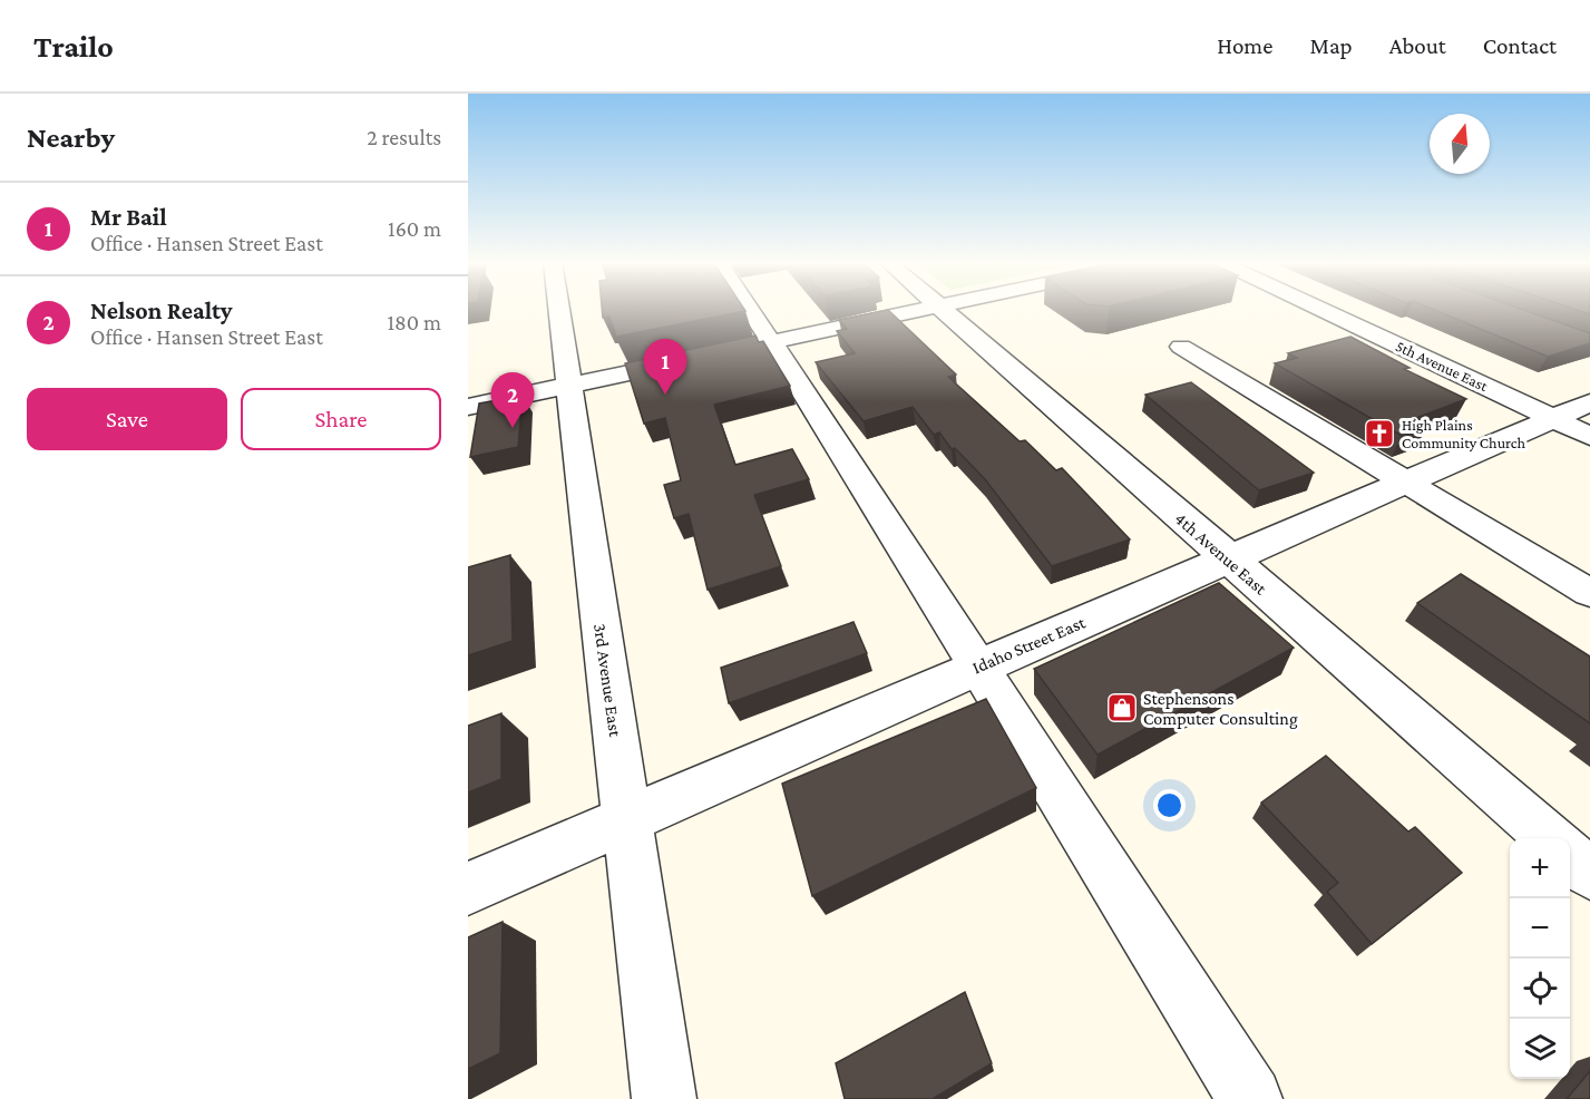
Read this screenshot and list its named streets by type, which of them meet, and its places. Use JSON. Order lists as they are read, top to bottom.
{
  "streets": {
    "street": [
      "5th Avenue East",
      "4th Avenue East",
      "Idaho Street East",
      "3rd Avenue East"
    ]
  },
  "crossings": [
    ["5th Avenue East", "Idaho Street East"],
    ["4th Avenue East", "Idaho Street East"],
    ["Idaho Street East", "3rd Avenue East"]
  ],
  "places": {
    "church": ["High Plains Community Church"],
    "shop": ["Stephensons Computer Consulting"]
  },
  "north": "top",
  "page": {
    "header": "Trailo",
    "nav": [
      "Home",
      "Map",
      "About",
      "Contact"
    ],
    "heading": ["Nearby", "2 results"],
    "list": [
      {
        "mark": "1",
        "name": "Mr Bail",
        "note": "Office · Hansen Street East",
        "value": "160 m"
      },
      {
        "mark": "2",
        "name": "Nelson Realty",
        "note": "Office · Hansen Street East",
        "value": "180 m"
      }
    ],
    "pins": ["1", "2"],
    "buttons": ["Save", "Share"],
    "map_buttons": ["+", "−"]
  }
}
